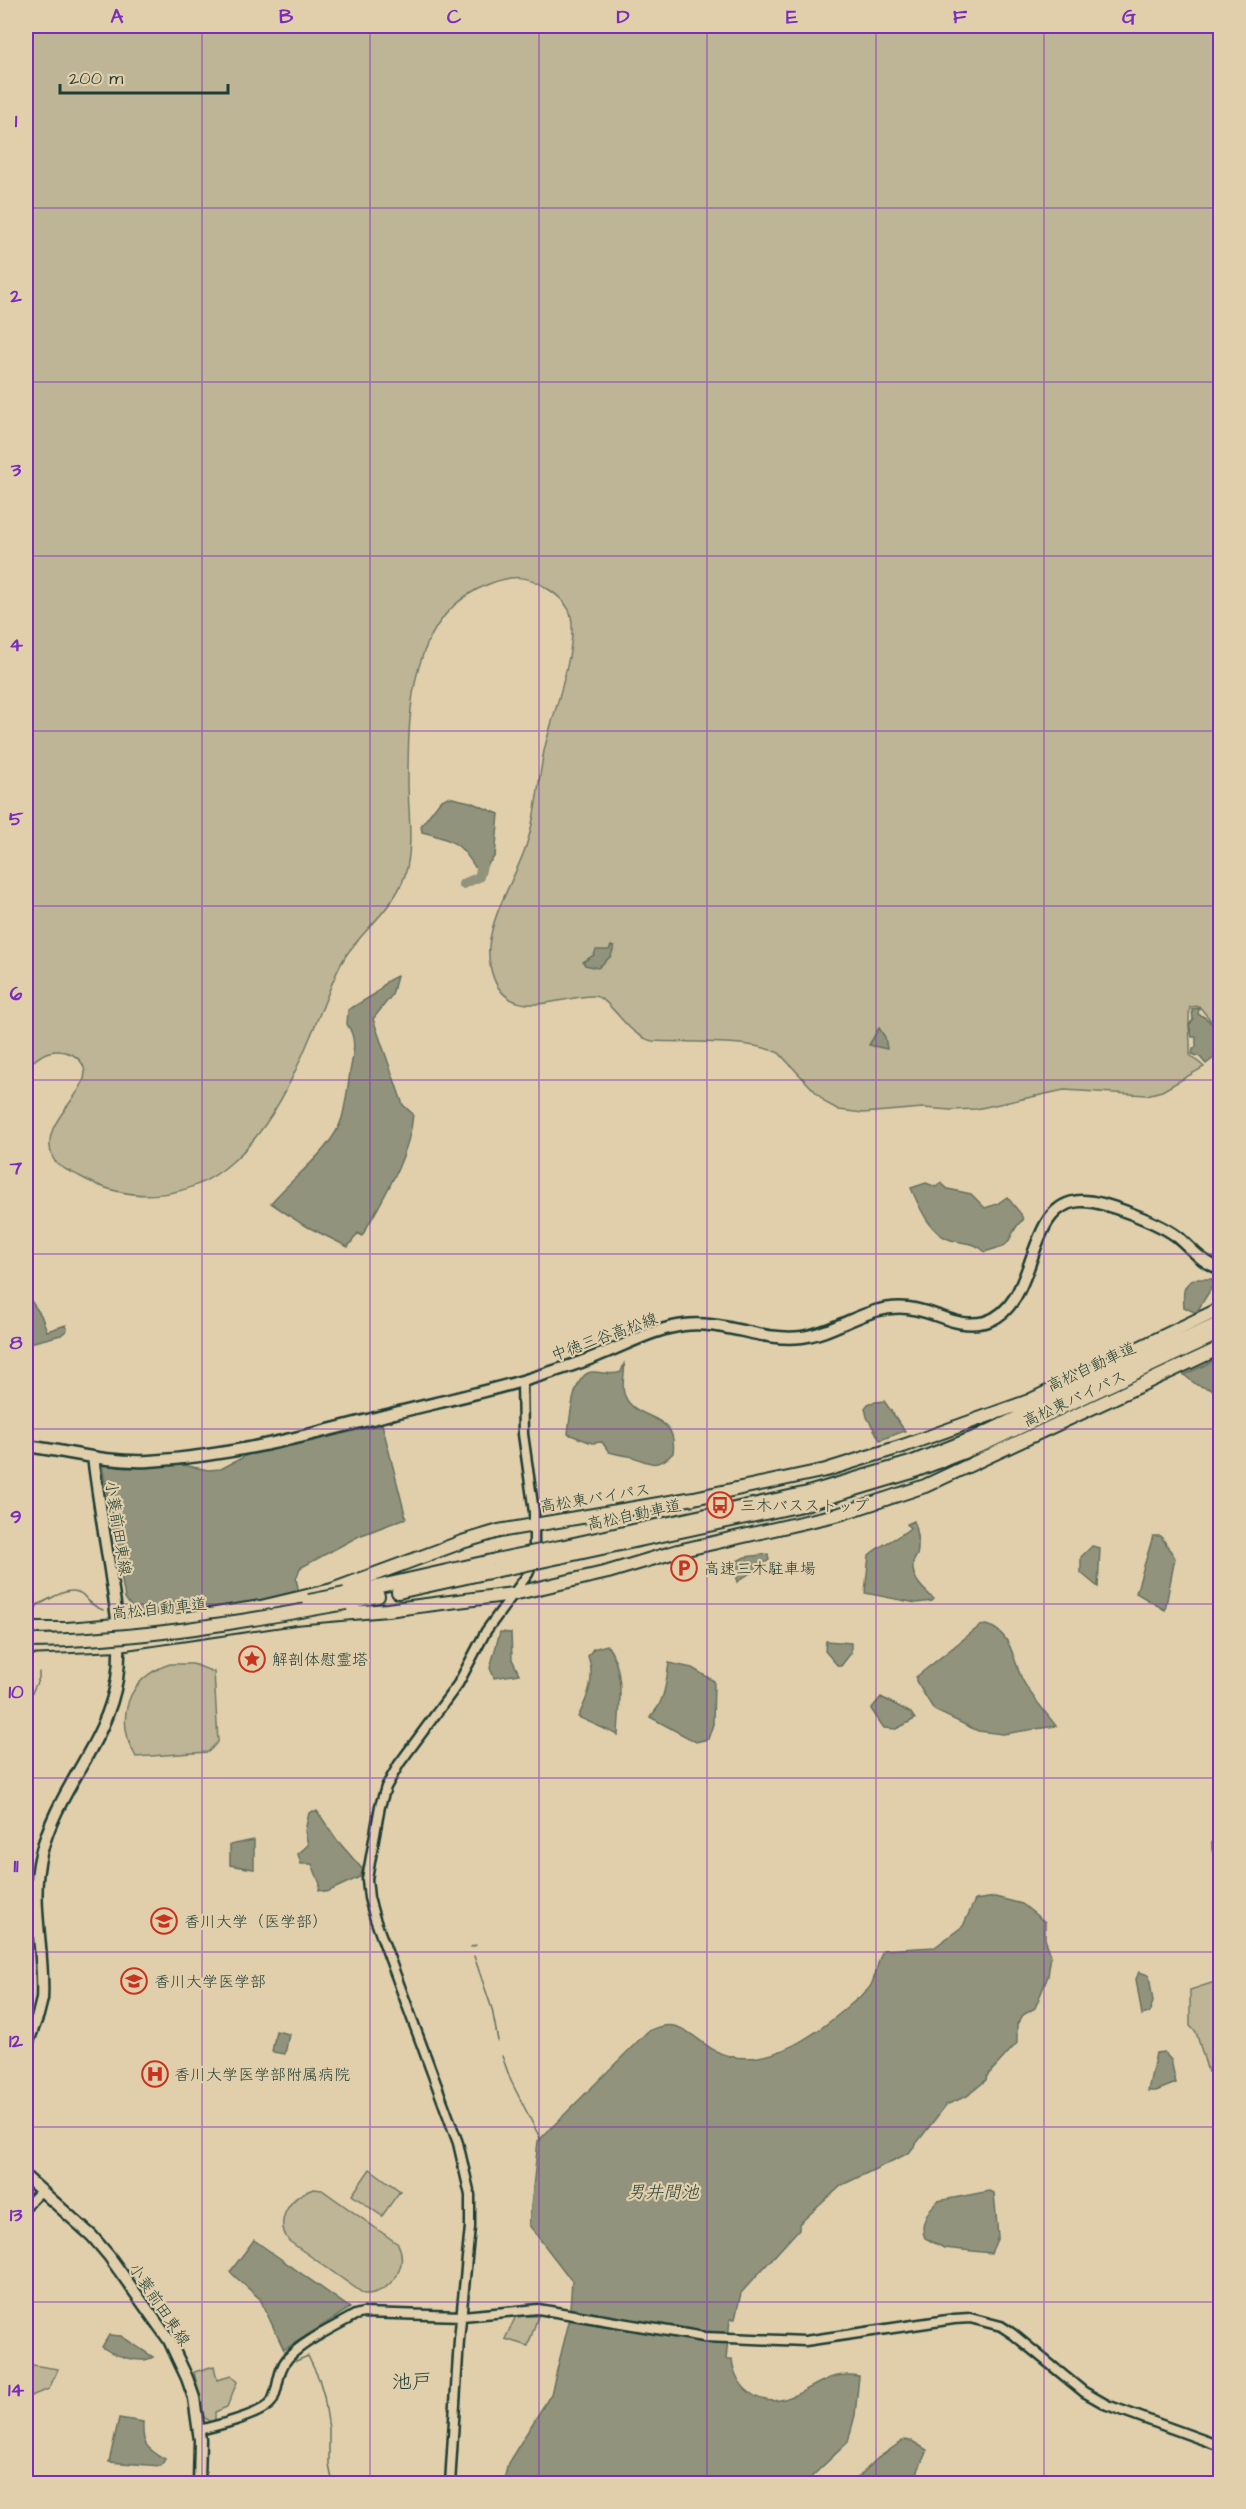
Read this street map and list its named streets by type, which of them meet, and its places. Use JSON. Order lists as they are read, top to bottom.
{
  "streets": {
    "highway": ["高松自動車道", "高松東バイパス"],
    "main road": ["中徳三谷高松線", "小蓑前田東線"]
  },
  "crossings": [
    ["中徳三谷高松線", "小蓑前田東線"],
    ["高松自動車道", "高松東バイパス"],
    ["高松東バイパス", "小蓑前田東線"]
  ],
  "districts": ["池戸"],
  "water": ["男井間池"],
  "places": {
    "bus stop": ["三木バスストップ"],
    "parking": ["高速三木駐車場"],
    "place": ["解剖体慰霊塔"],
    "school or university": ["香川大学（医学部）", "香川大学医学部"],
    "hospital": ["香川大学医学部附属病院"]
  },
  "scale_bar": "200 m",
  "grid": {
    "columns": [
      "A",
      "B",
      "C",
      "D",
      "E",
      "F",
      "G"
    ],
    "rows": [
      "1",
      "2",
      "3",
      "4",
      "5",
      "6",
      "7",
      "8",
      "9",
      "10",
      "11",
      "12",
      "13",
      "14"
    ]
  }
}
